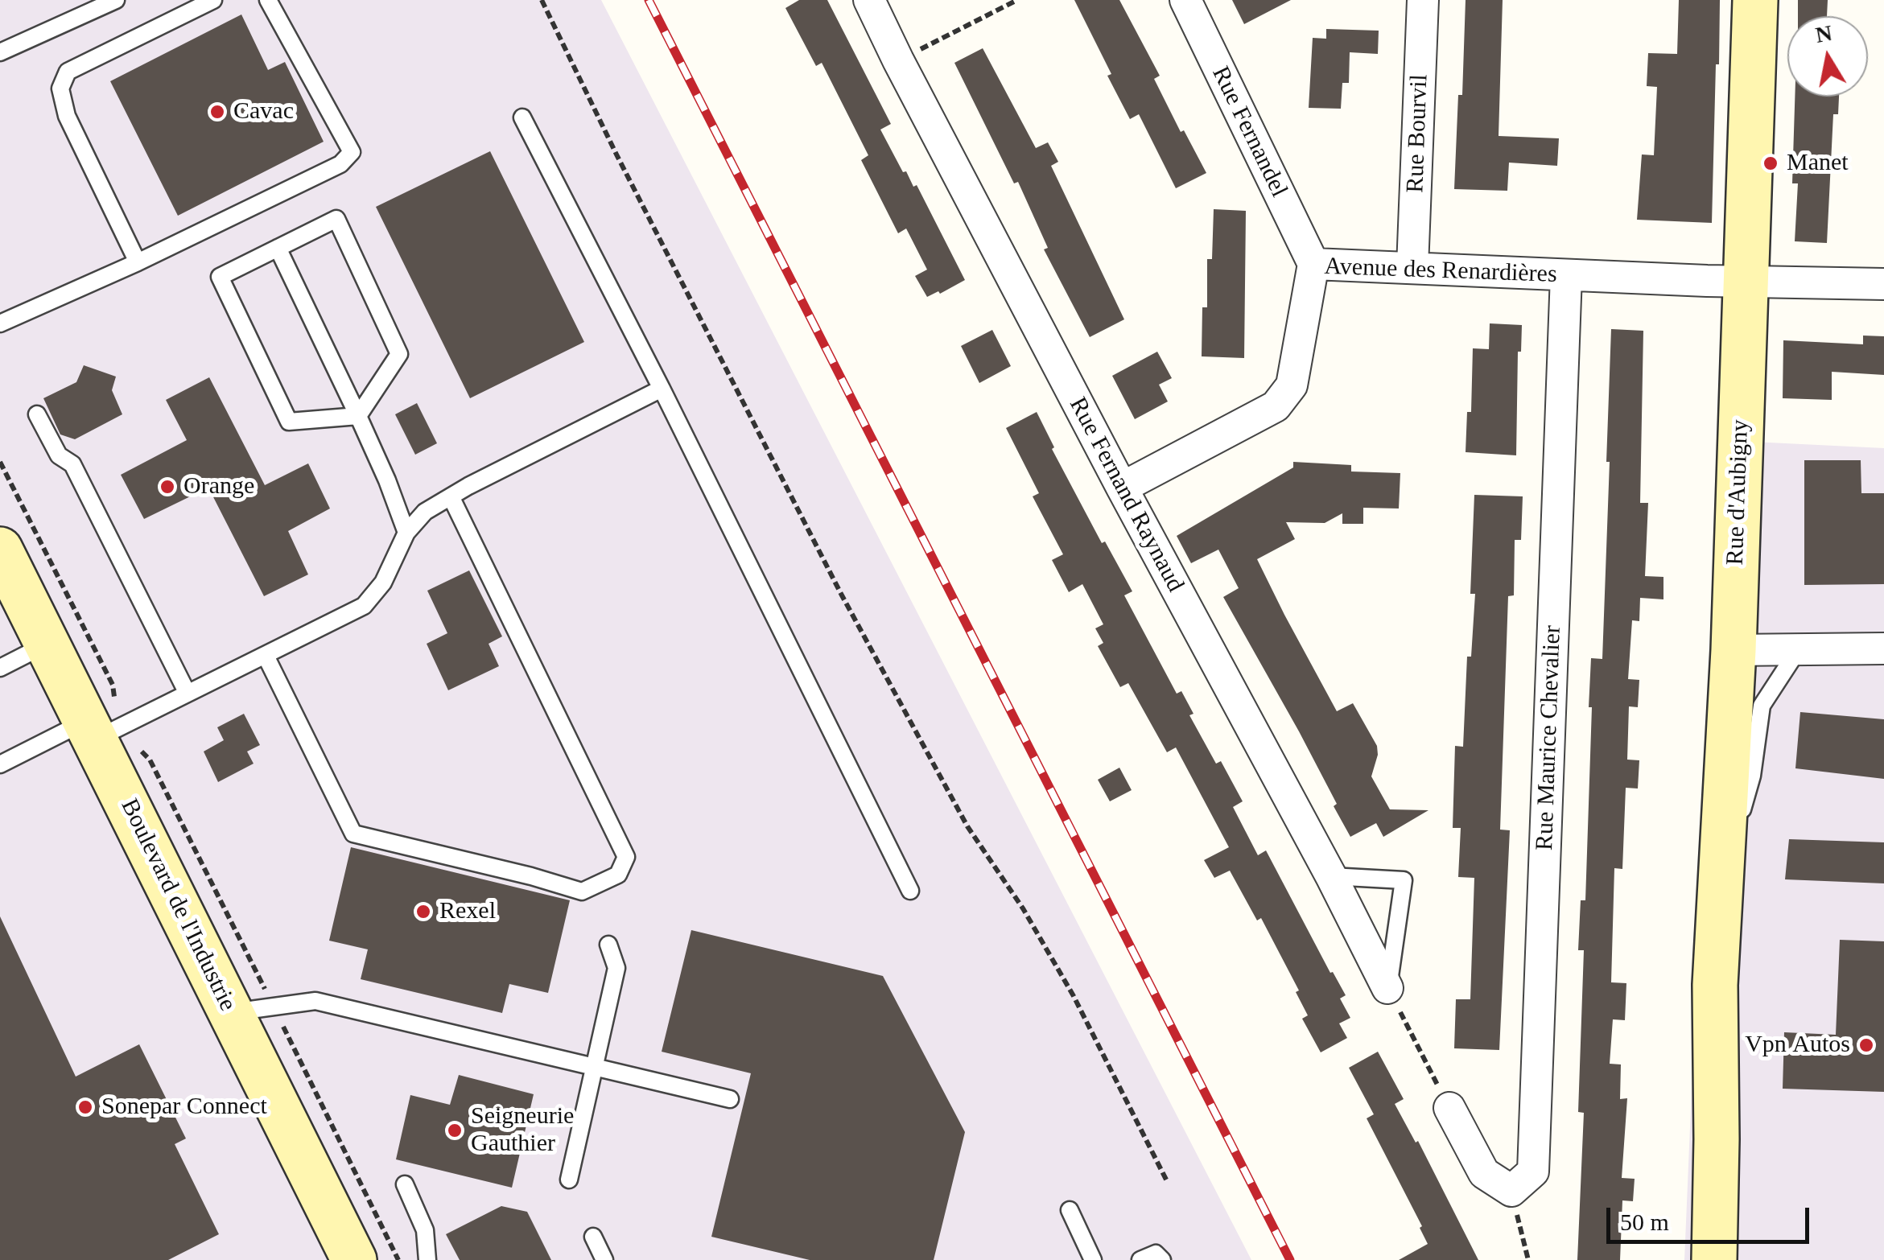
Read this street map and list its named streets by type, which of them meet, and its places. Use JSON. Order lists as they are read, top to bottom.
{
  "streets": {
    "main road": ["Rue d'Aubigny", "Boulevard de l'Industrie"],
    "street": [
      "Rue Fernandel",
      "Rue Bourvil",
      "Avenue des Renardières",
      "Rue Fernand Raynaud",
      "Rue Maurice Chevalier"
    ]
  },
  "crossings": [
    ["Rue Fernandel", "Avenue des Renardières"],
    ["Rue Bourvil", "Avenue des Renardières"],
    ["Avenue des Renardières", "Rue d'Aubigny"],
    ["Avenue des Renardières", "Rue Fernand Raynaud"],
    ["Avenue des Renardières", "Rue Maurice Chevalier"]
  ],
  "places": [
    "Cavac",
    "Manet",
    "Orange",
    "Rexel",
    "Vpn Autos",
    "Sonepar Connect",
    "Seigneurie Gauthier"
  ],
  "scale_bar": "50 m",
  "north": "top"
}
